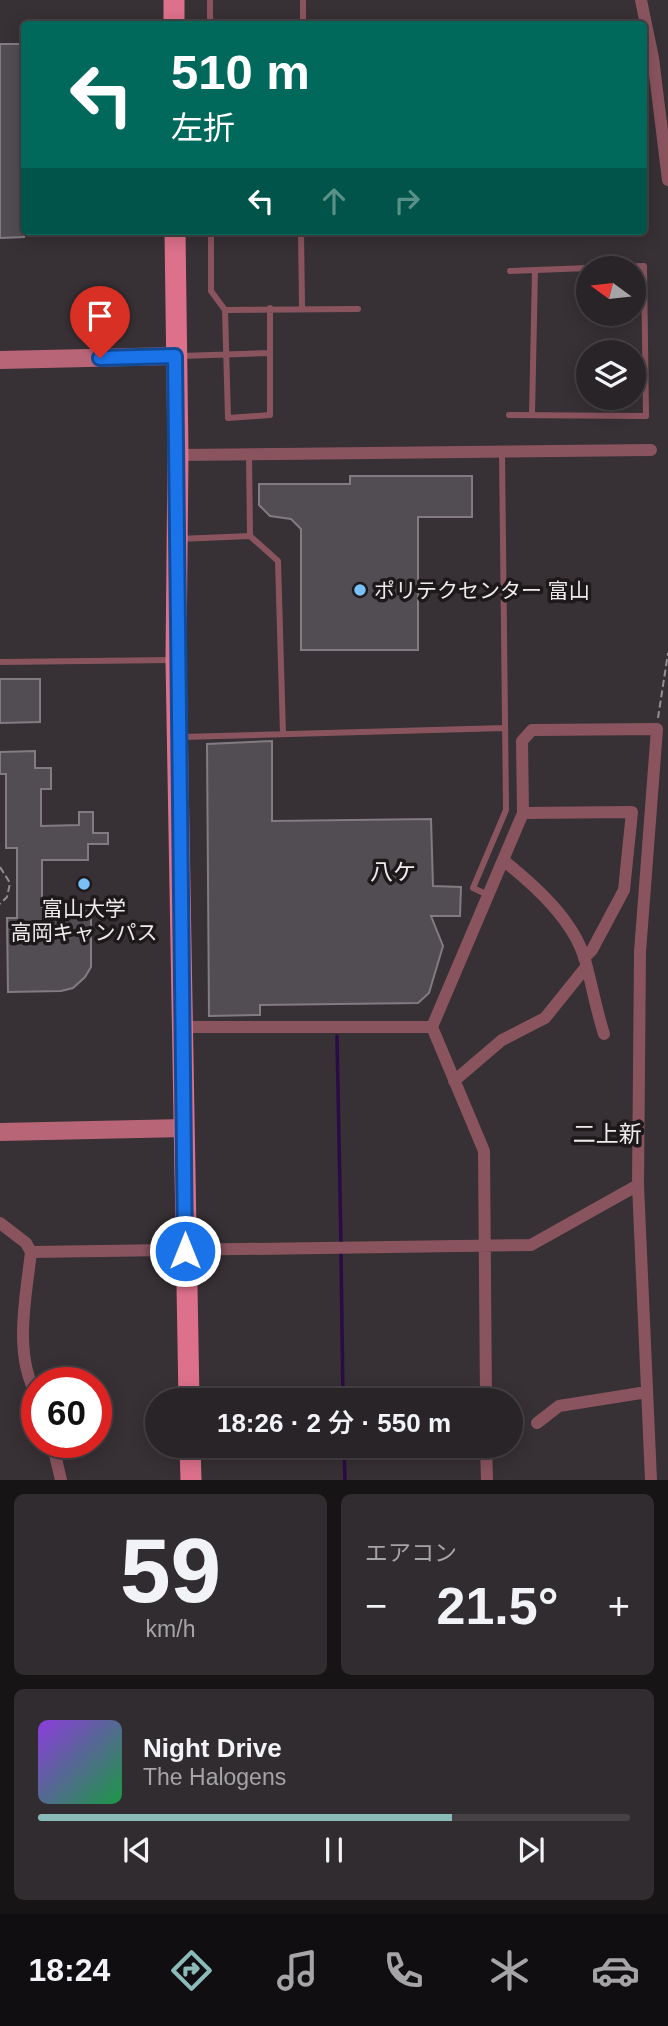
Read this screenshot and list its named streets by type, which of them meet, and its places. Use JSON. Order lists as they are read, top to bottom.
{
  "districts": ["八ケ", "二上新"],
  "places": ["ポリテクセンター 富山", "富山大学 高岡キャンパス"],
  "north": "left",
  "page": {
    "turn": ["510 m", "左折"],
    "limit": "60",
    "trip": "18:26 · 2 分 · 550 m",
    "tile": [
      ["59", "km/h"],
      "エアコン"
    ],
    "heat": ["−", "21.5°", "+"],
    "song": ["Night Drive", "The Halogens"],
    "tabs": "18:24"
  }
}
